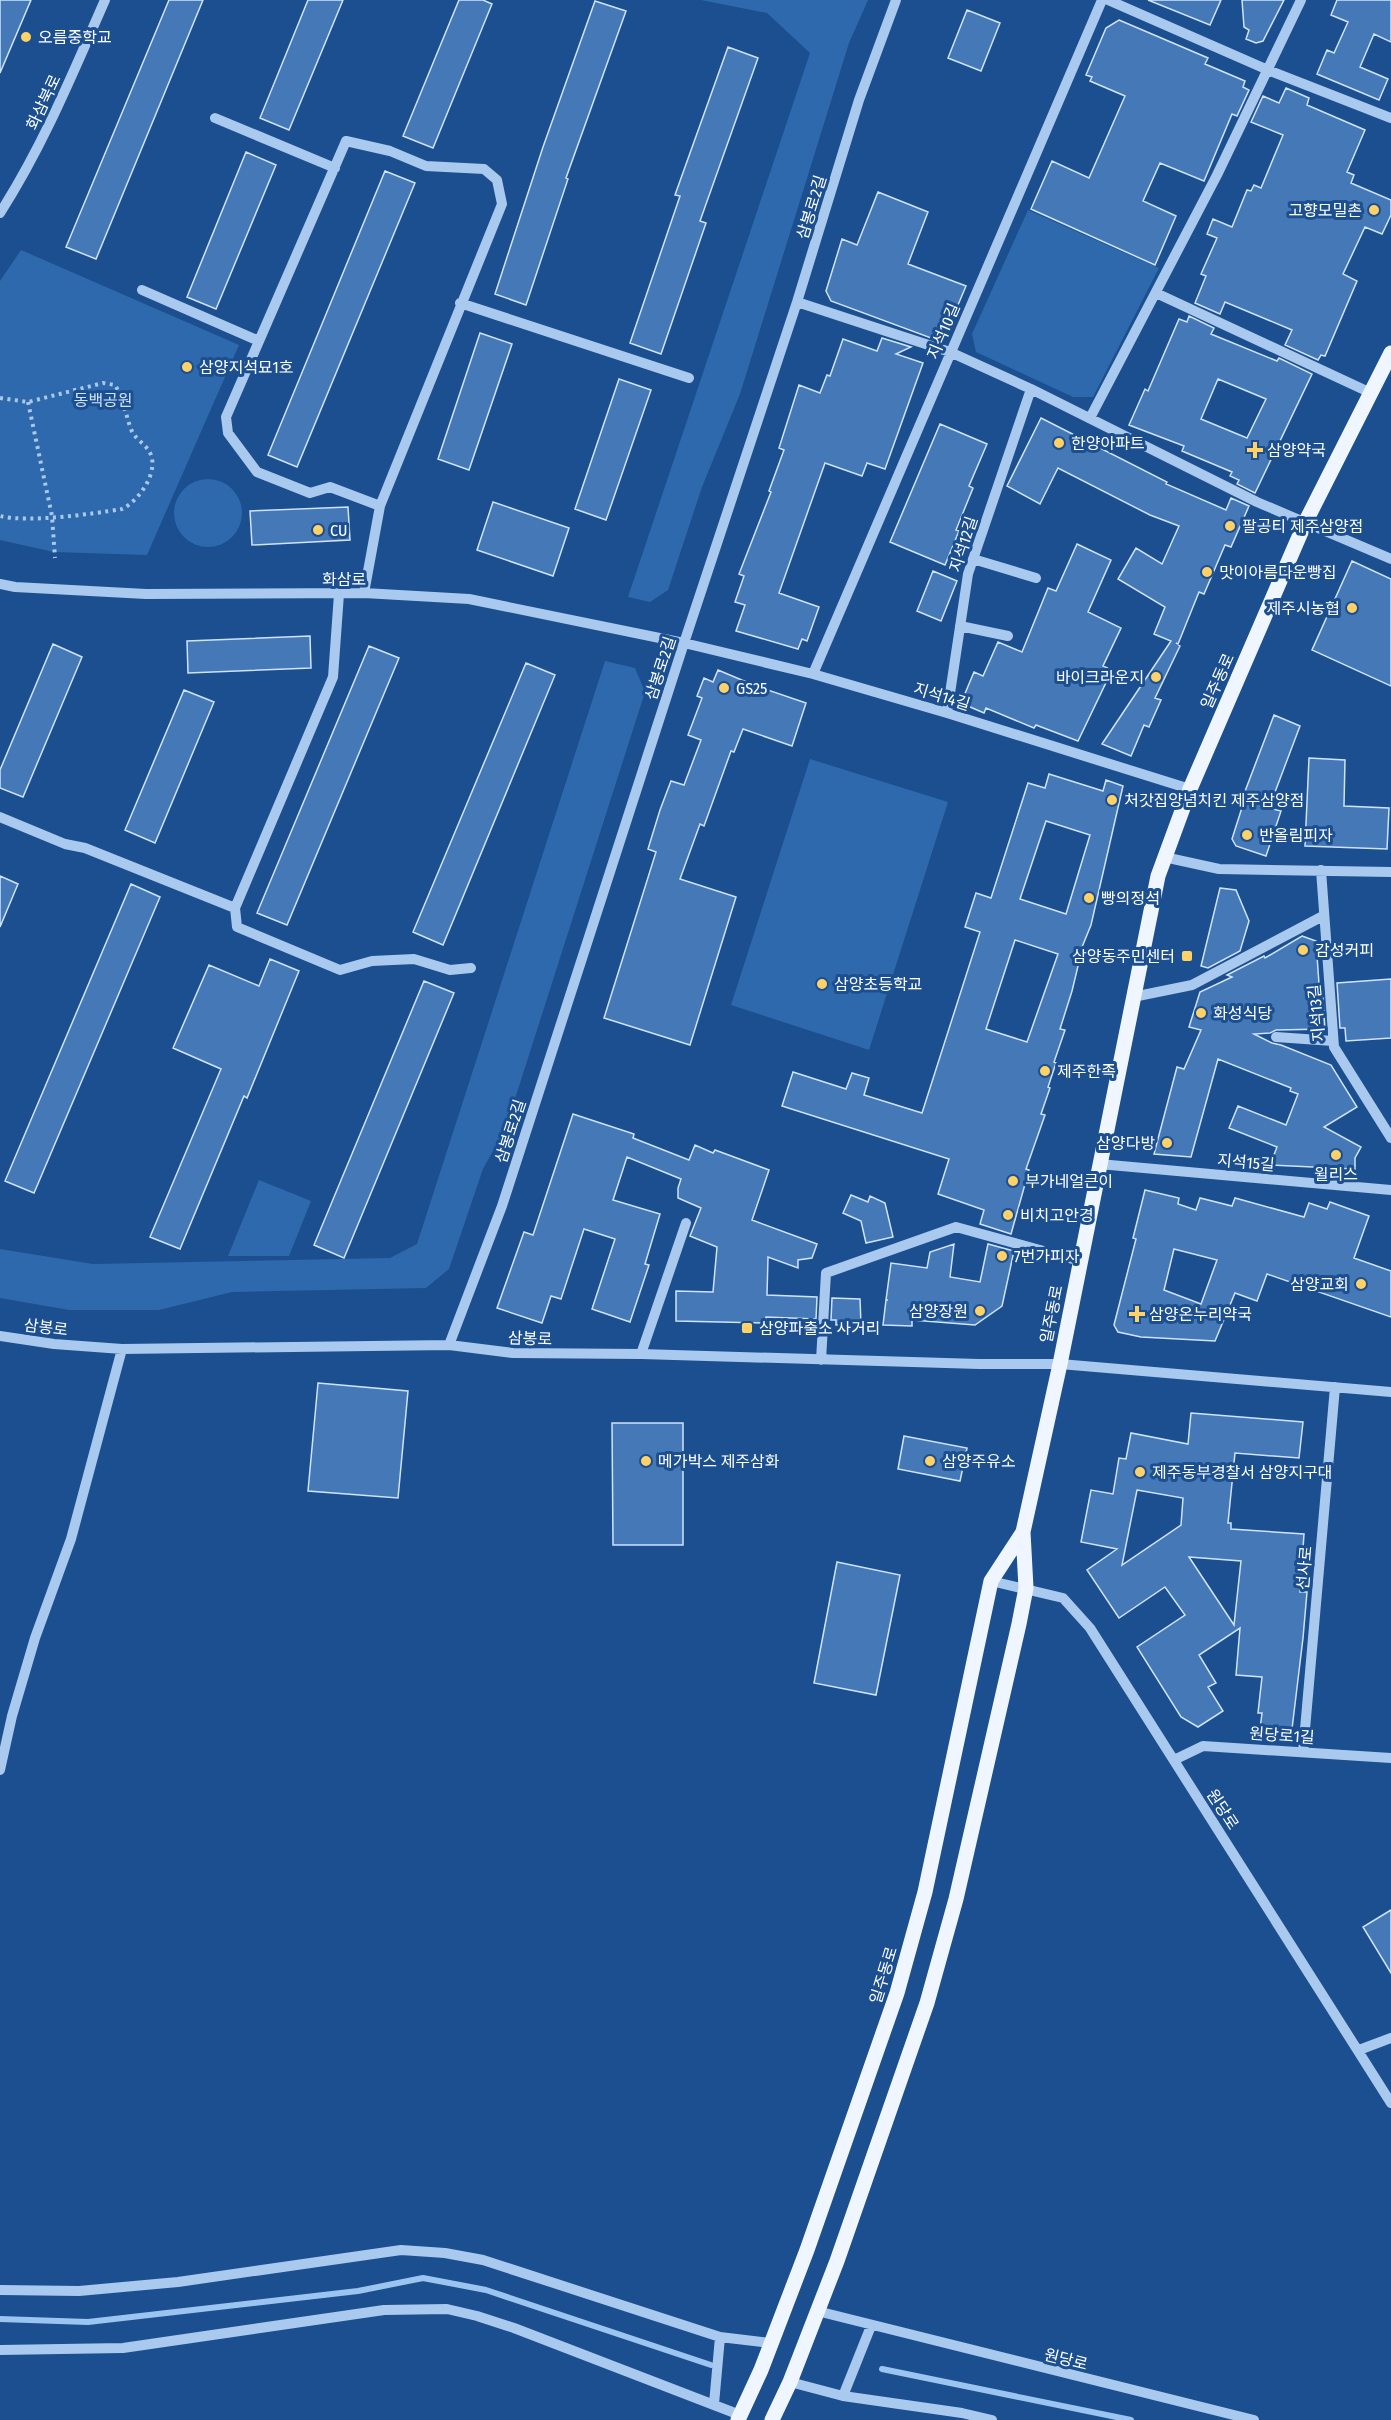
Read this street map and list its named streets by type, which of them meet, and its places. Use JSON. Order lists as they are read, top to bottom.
{
  "streets": {
    "main road": ["일주동로"],
    "street": [
      "화삼북로",
      "삼봉로2길",
      "지석10길",
      "지석12길",
      "화삼로",
      "지석14길",
      "지석13길",
      "지석15길",
      "삼봉로",
      "선사로",
      "원당로1길",
      "원당로"
    ]
  },
  "crossings": [
    ["삼봉로2길", "화삼로"],
    ["삼봉로2길", "지석14길"],
    ["삼봉로2길", "삼봉로"],
    ["지석10길", "지석14길"],
    ["지석12길", "지석14길"],
    ["화삼로", "지석14길"],
    ["일주동로", "지석14길"],
    ["일주동로", "지석15길"],
    ["일주동로", "삼봉로"],
    ["일주동로", "원당로"],
    ["선사로", "원당로1길"],
    ["원당로1길", "원당로"]
  ],
  "parks": ["동백공원"],
  "places": {
    "other": [
      "오름중학교",
      "고향모밀촌",
      "삼양지석묘1호",
      "한양아파트",
      "팔공티 제주삼양점",
      "CU",
      "맛이아름다운빵집",
      "제주시농협",
      "바이크라운지",
      "GS25",
      "처갓집양념치킨 제주삼양점",
      "반올림피자",
      "빵의정석",
      "감성커피",
      "삼양초등학교",
      "화성식당",
      "제주한족",
      "삼양다방",
      "윌리스",
      "부가네얼큰이",
      "비치고안경",
      "7번가피자",
      "삼양교회",
      "삼양장원",
      "메가박스 제주삼화",
      "삼양주유소",
      "제주동부경찰서 삼양지구대"
    ],
    "health": ["삼양약국", "삼양온누리약국"],
    "transit": ["삼양동주민센터", "삼양파출소 사거리"]
  }
}
